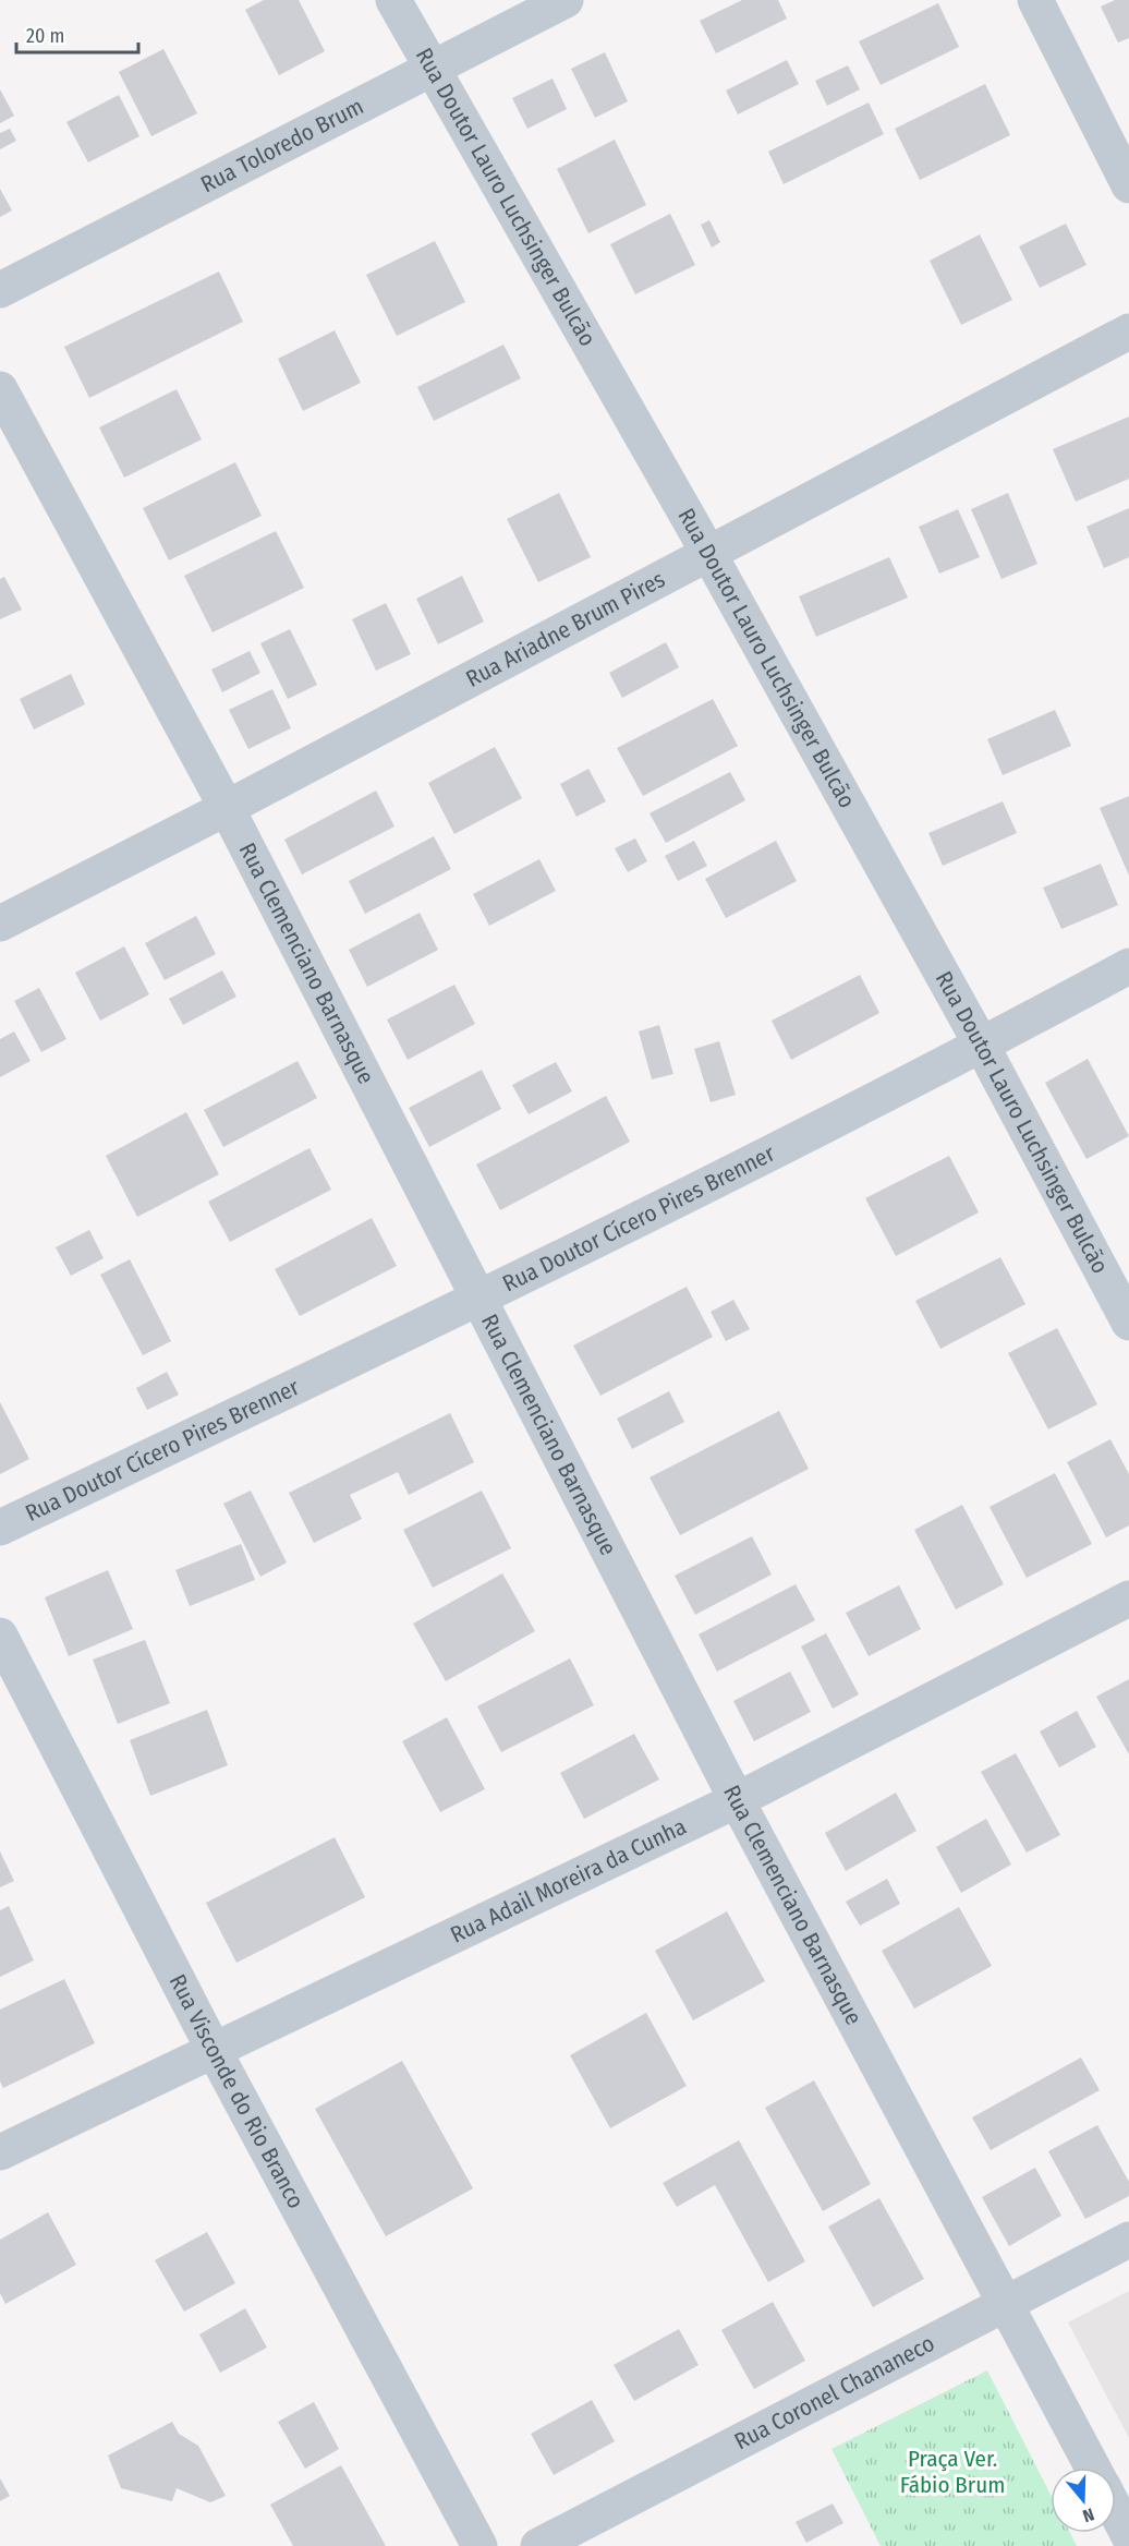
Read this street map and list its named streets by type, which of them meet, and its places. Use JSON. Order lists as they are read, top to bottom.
{
  "streets": {
    "street": [
      "Rua Toloredo Brum",
      "Rua Doutor Lauro Luchsinger Bulcão",
      "Rua Ariadne Brum Pires",
      "Rua Clemenciano Barnasque",
      "Rua Doutor Cícero Pires Brenner",
      "Rua Adail Moreira da Cunha",
      "Rua Visconde do Rio Branco",
      "Rua Coronel Chananeco"
    ]
  },
  "crossings": [
    ["Rua Toloredo Brum", "Rua Doutor Lauro Luchsinger Bulcão"],
    ["Rua Doutor Lauro Luchsinger Bulcão", "Rua Ariadne Brum Pires"],
    ["Rua Doutor Lauro Luchsinger Bulcão", "Rua Doutor Cícero Pires Brenner"],
    ["Rua Ariadne Brum Pires", "Rua Clemenciano Barnasque"],
    ["Rua Clemenciano Barnasque", "Rua Doutor Cícero Pires Brenner"],
    ["Rua Clemenciano Barnasque", "Rua Adail Moreira da Cunha"],
    ["Rua Clemenciano Barnasque", "Rua Coronel Chananeco"],
    ["Rua Adail Moreira da Cunha", "Rua Visconde do Rio Branco"]
  ],
  "parks": ["Praça Ver. Fábio Brum"],
  "scale_bar": "20 m",
  "north": "bottom"
}
